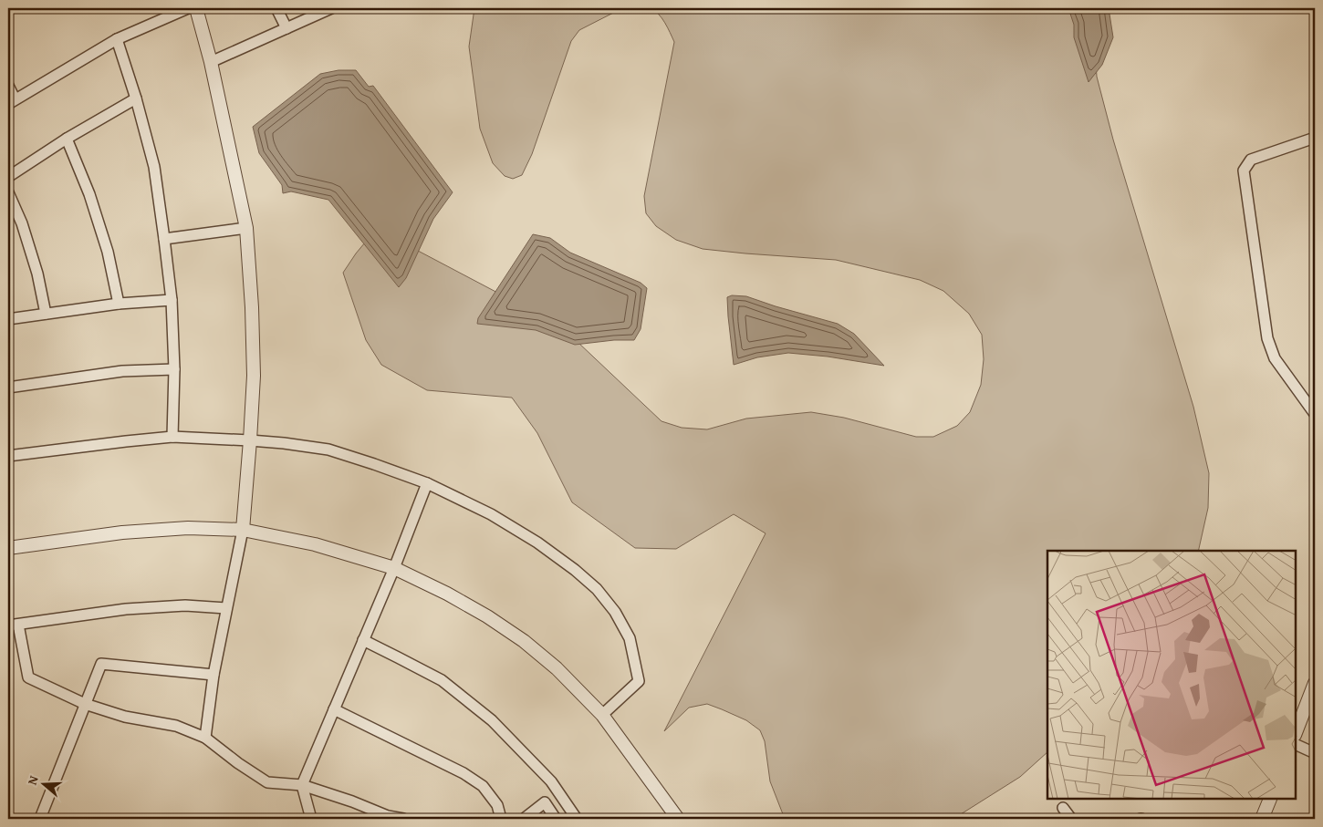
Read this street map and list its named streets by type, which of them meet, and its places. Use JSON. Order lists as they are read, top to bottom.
{
  "north": "left"
}
